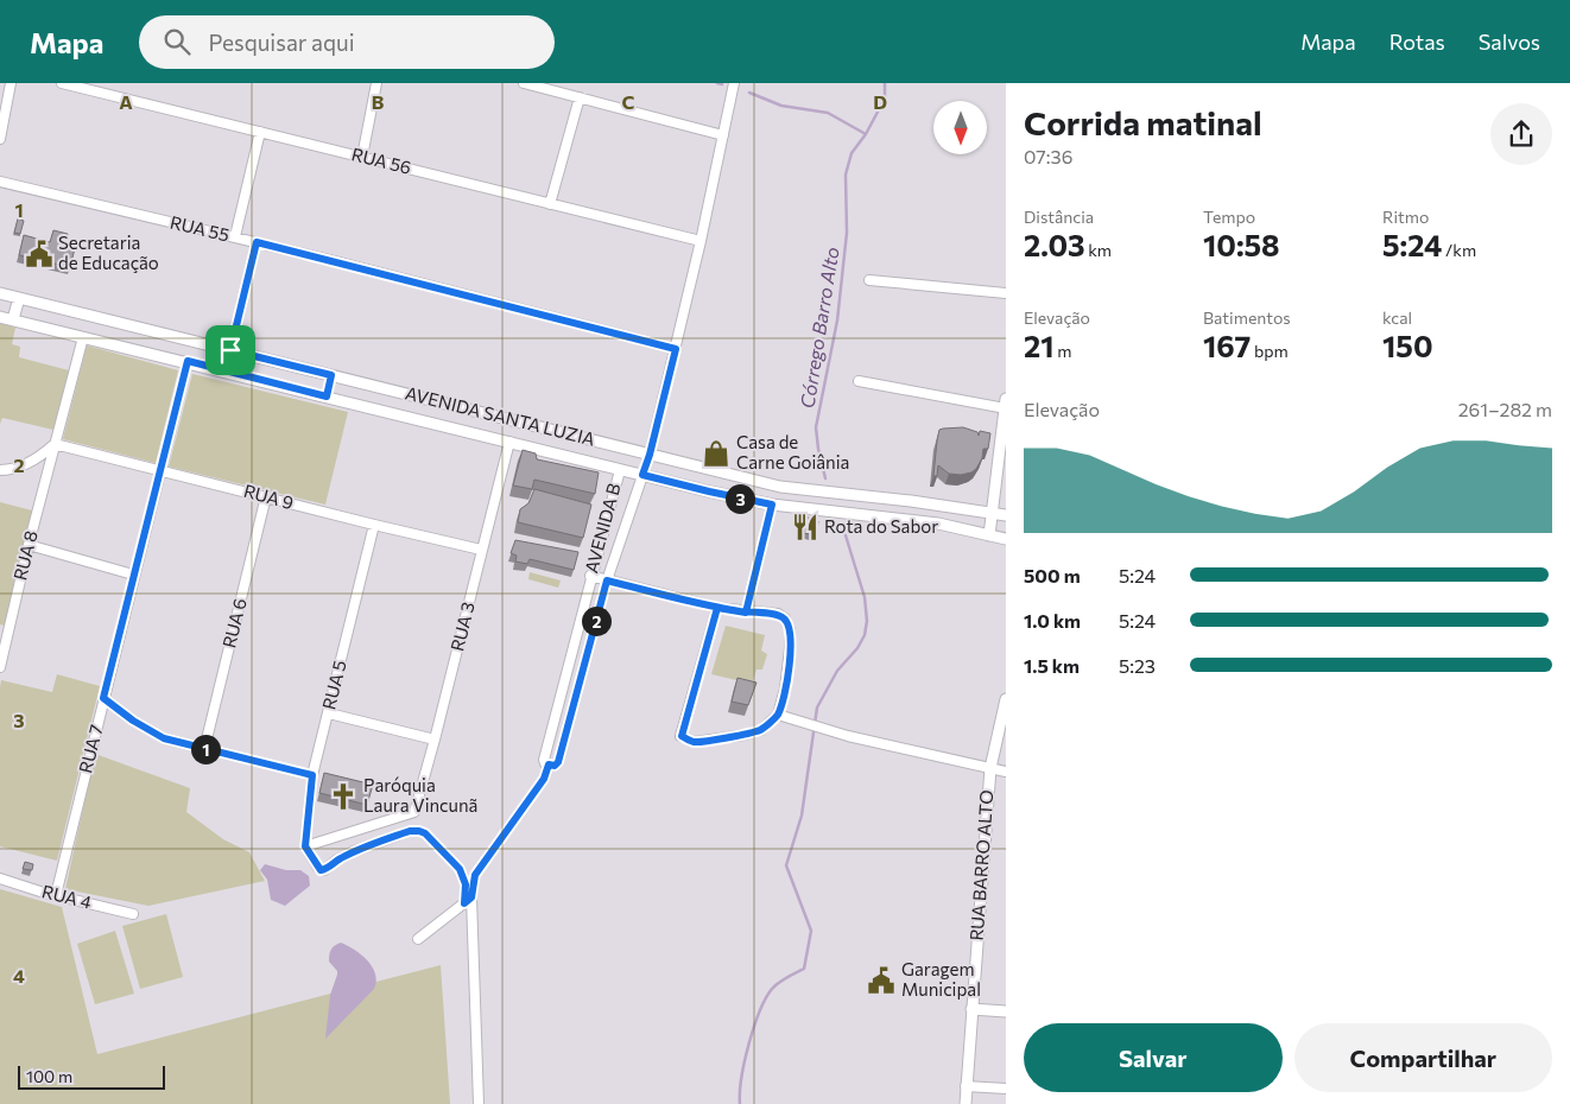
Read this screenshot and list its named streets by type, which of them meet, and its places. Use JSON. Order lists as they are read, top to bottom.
{
  "streets": {
    "street": [
      "RUA 56",
      "RUA 55",
      "AVENIDA SANTA LUZIA",
      "RUA 9",
      "AVENIDA B",
      "RUA 8",
      "RUA 6",
      "RUA 3",
      "RUA 5",
      "RUA 7",
      "RUA BARRO ALTO",
      "RUA 4"
    ]
  },
  "crossings": [
    ["RUA 56", "AVENIDA B"],
    ["RUA 55", "AVENIDA B"],
    ["AVENIDA SANTA LUZIA", "AVENIDA B"],
    ["AVENIDA SANTA LUZIA", "RUA 8"],
    ["AVENIDA SANTA LUZIA", "RUA 3"],
    ["AVENIDA SANTA LUZIA", "RUA 7"],
    ["RUA 9", "RUA 8"],
    ["RUA 9", "RUA 6"],
    ["RUA 9", "RUA 3"],
    ["RUA 9", "RUA 5"],
    ["RUA 9", "RUA 7"],
    ["RUA 3", "RUA 5"],
    ["RUA 7", "RUA 4"]
  ],
  "water": ["Córrego Barro Alto"],
  "places": {
    "public building": ["Secretaria de Educação", "Garagem Municipal"],
    "shop": ["Casa de Carne Goiânia"],
    "restaurant": ["Rota do Sabor"],
    "church": ["Paróquia Laura Vincunã"]
  },
  "scale_bar": "100 m",
  "north": "bottom",
  "page": {
    "header": "Mapa",
    "search": "Pesquisar aqui",
    "nav": ["Mapa", "Rotas", "Salvos"],
    "heading": ["Corrida matinal", "07:36"],
    "stats": [
      ["Distância", "2.03 km"],
      ["Tempo", "10:58"],
      ["Ritmo", "5:24 /km"],
      ["Elevação", "21 m"],
      ["Batimentos", "167 bpm"],
      ["kcal", "150"]
    ],
    "chart": ["Elevação", "261–282 m"],
    "pins": ["3", "2", "1"],
    "list": [
      {
        "name": "500 m",
        "note": "5:24"
      },
      {
        "name": "1.0 km",
        "note": "5:24"
      },
      {
        "name": "1.5 km",
        "note": "5:23"
      }
    ],
    "buttons": ["Salvar", "Compartilhar"],
    "scale": "100 m"
  },
  "grid": {
    "columns": [
      "A",
      "B",
      "C",
      "D"
    ],
    "rows": [
      "1",
      "2",
      "3",
      "4"
    ]
  }
}
